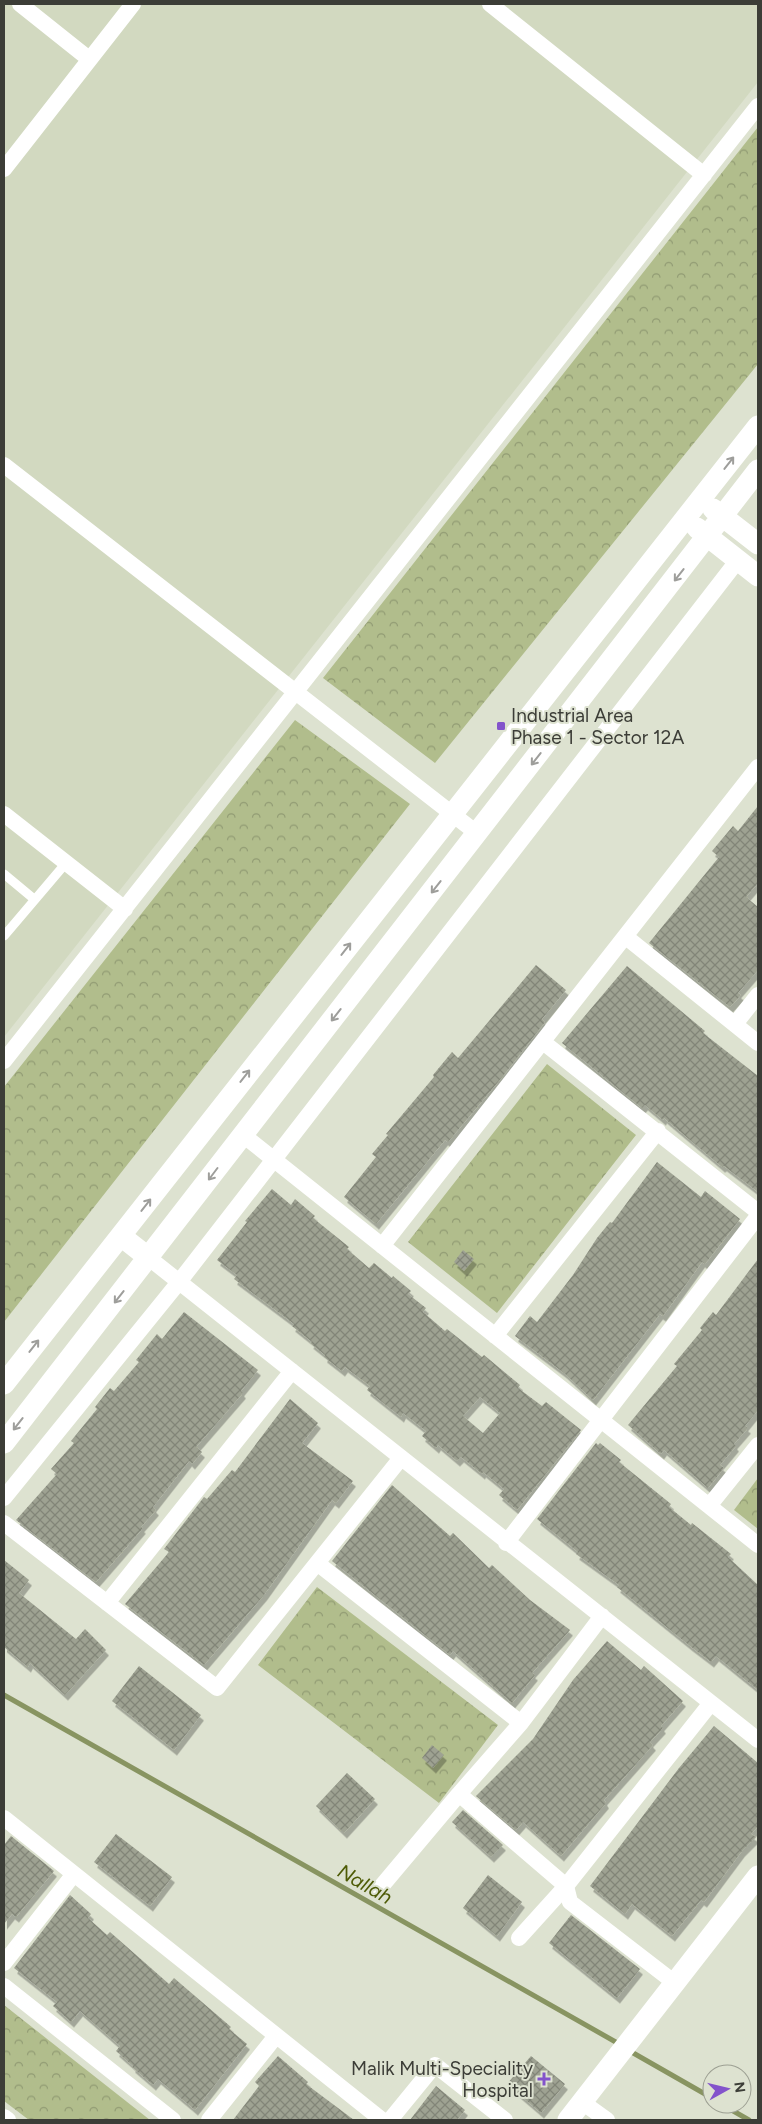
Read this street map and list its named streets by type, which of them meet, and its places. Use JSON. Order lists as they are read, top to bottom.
{
  "water": ["Nallah"],
  "places": {
    "transit": ["Industrial Area Phase 1 - Sector 12A"],
    "health": ["Malik Multi-Speciality Hospital"]
  },
  "north": "right"
}
